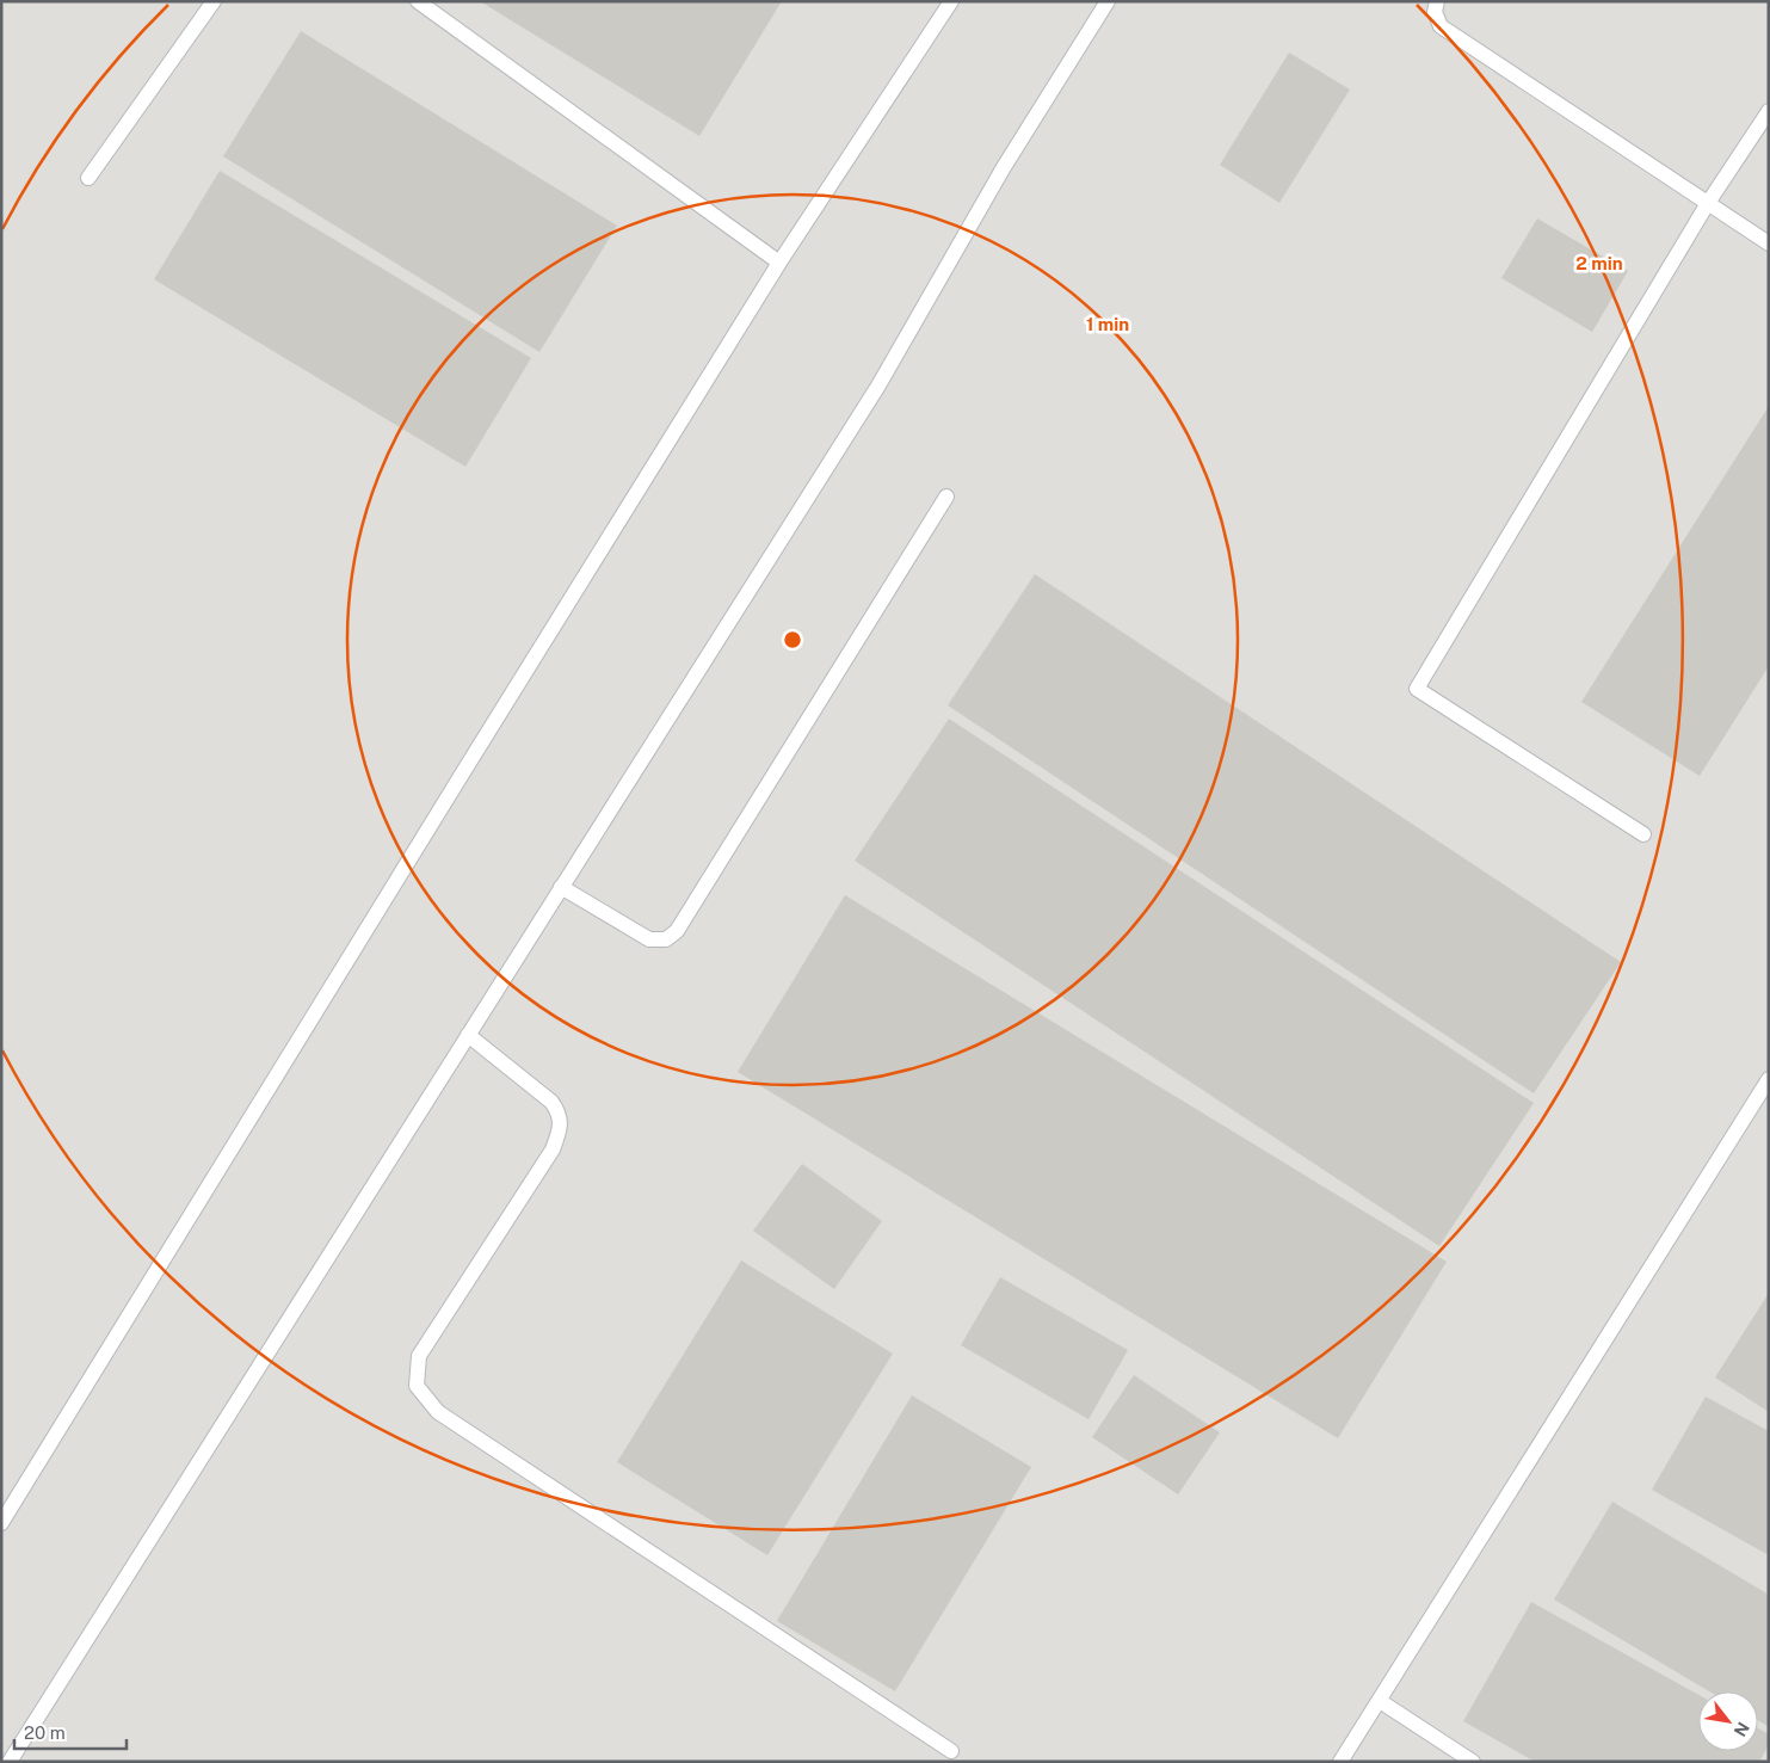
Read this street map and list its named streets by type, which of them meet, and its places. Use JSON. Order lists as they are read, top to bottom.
{
  "scale_bar": "20 m",
  "north": "bottom right",
  "rings": ["2 min", "1 min"]
}
